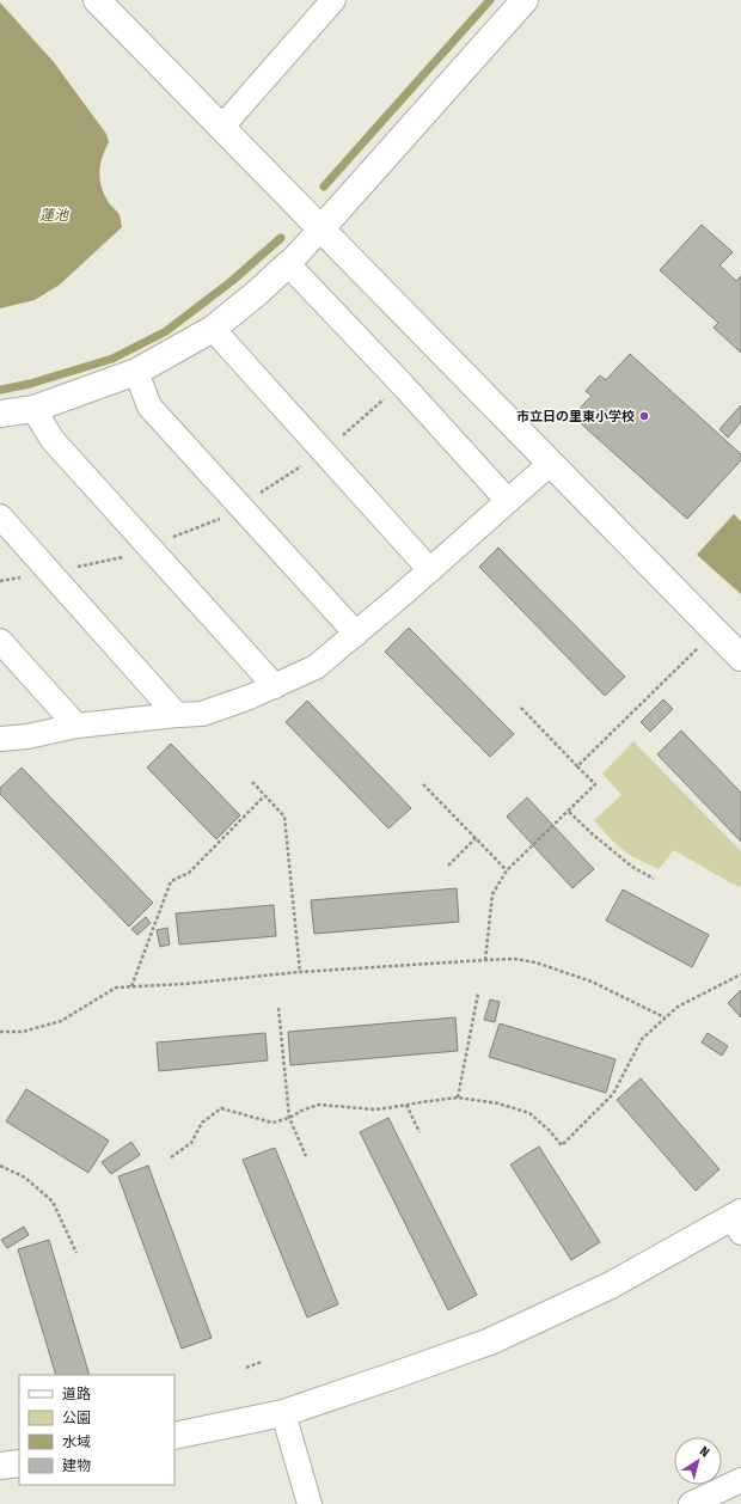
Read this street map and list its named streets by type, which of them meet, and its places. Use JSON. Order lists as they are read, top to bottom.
{
  "water": ["蓮池"],
  "places": ["市立日の里東小学校"],
  "legend": [
    "道路",
    "公園",
    "水域",
    "建物"
  ],
  "north": "top right"
}
